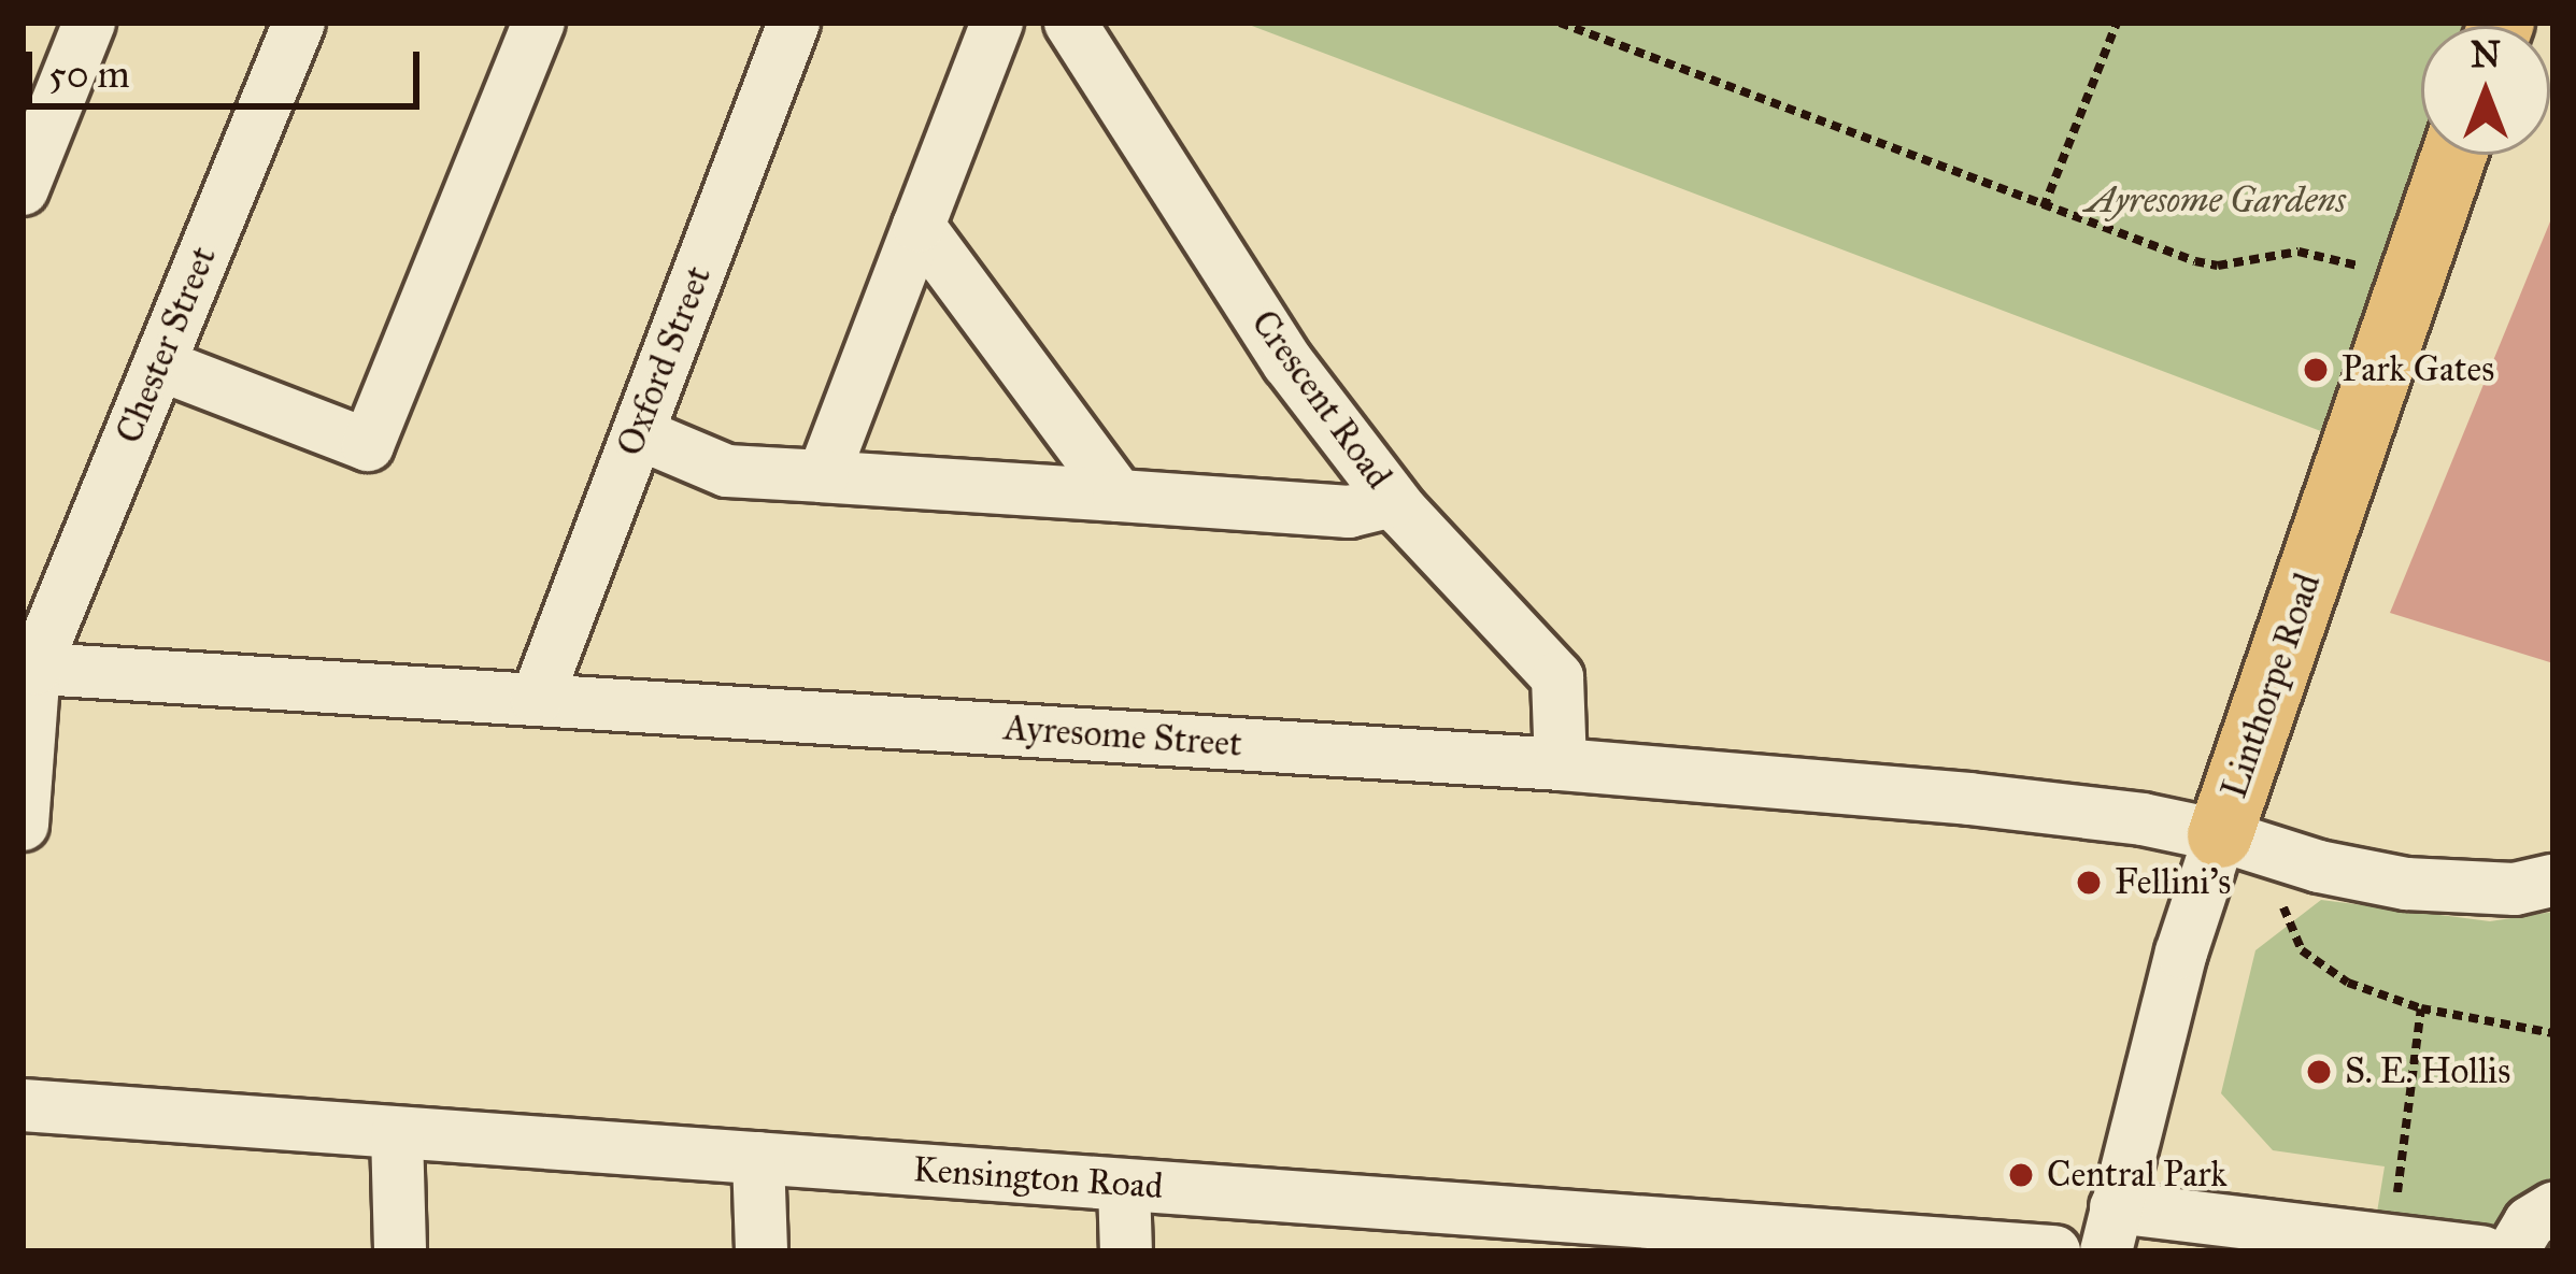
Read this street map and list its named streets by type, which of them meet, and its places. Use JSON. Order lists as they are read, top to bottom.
{
  "streets": {
    "main road": ["Linthorpe Road"],
    "street": [
      "Chester Street",
      "Oxford Street",
      "Crescent Road",
      "Ayresome Street",
      "Kensington Road"
    ]
  },
  "crossings": [
    ["Chester Street", "Ayresome Street"],
    ["Oxford Street", "Ayresome Street"],
    ["Crescent Road", "Ayresome Street"],
    ["Linthorpe Road", "Ayresome Street"]
  ],
  "parks": ["Ayresome Gardens"],
  "places": [
    "Park Gates",
    "Fellini's",
    "S. E. Hollis",
    "Central Park"
  ],
  "scale_bar": "50 m",
  "north": "top"
}
